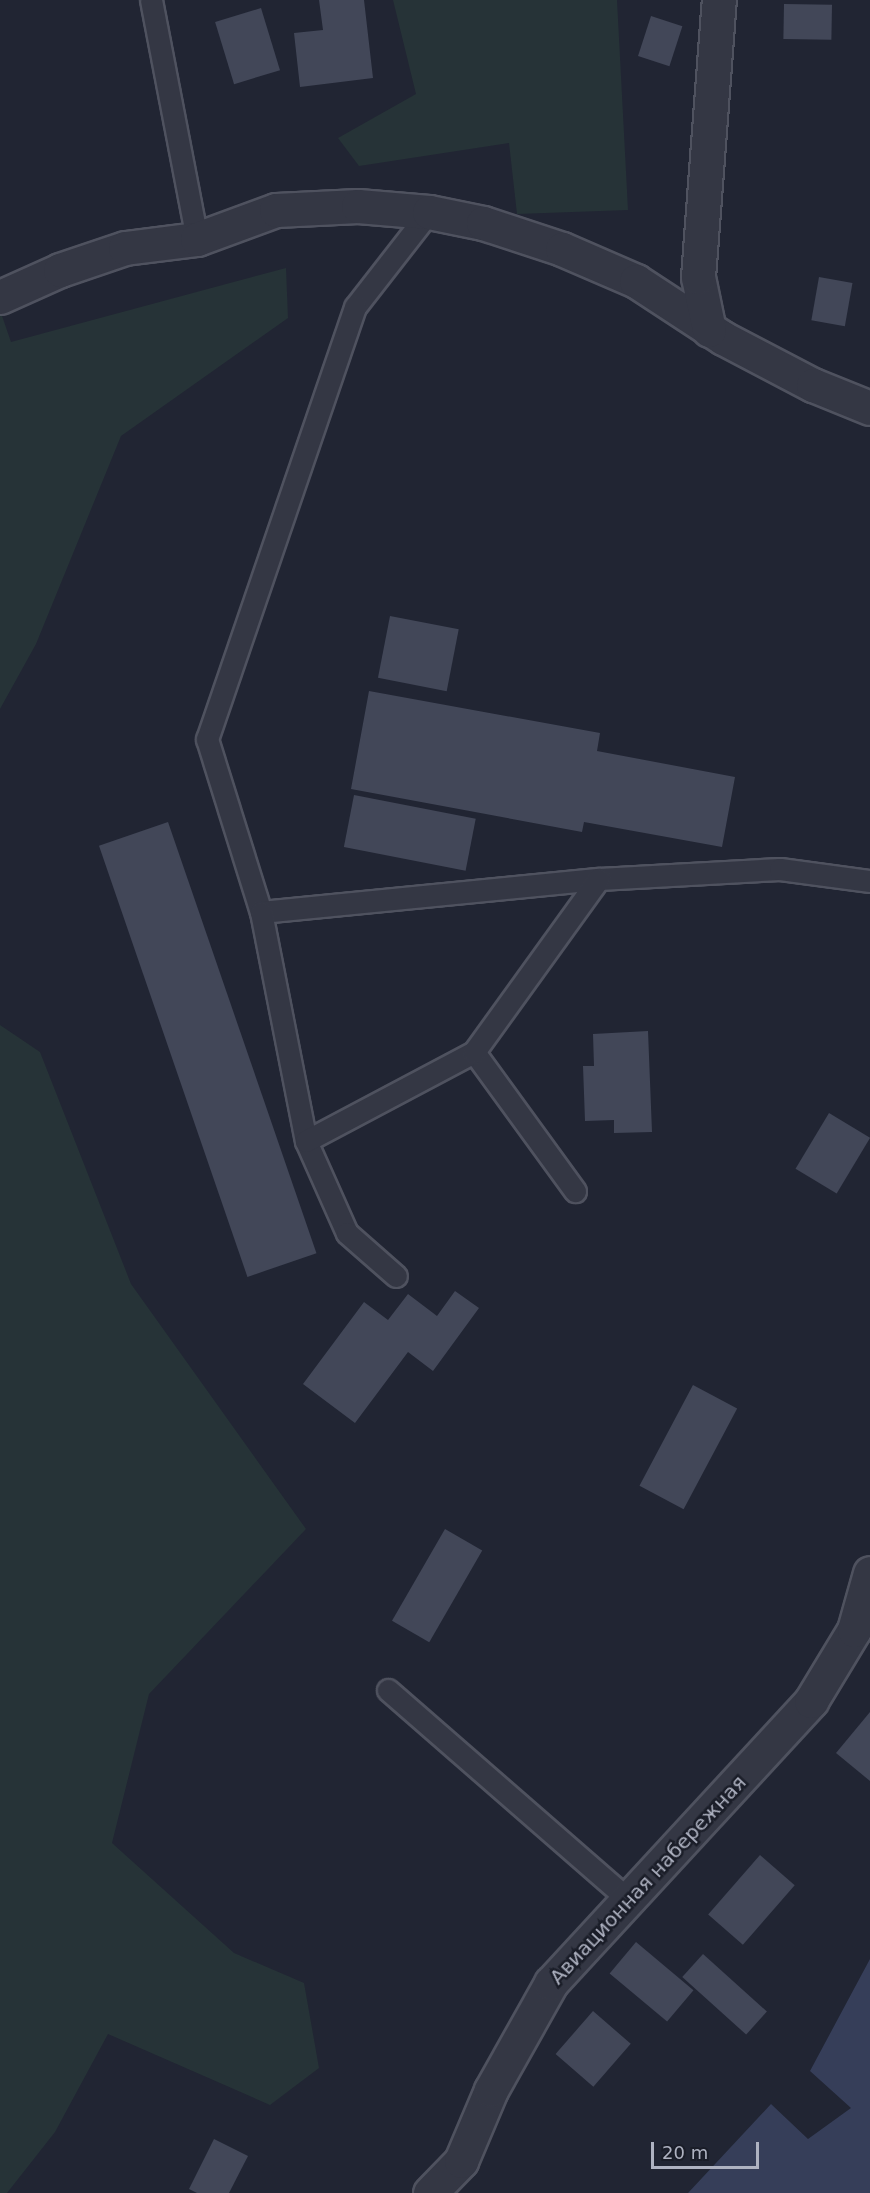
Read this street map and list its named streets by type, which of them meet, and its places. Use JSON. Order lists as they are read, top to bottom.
{
  "streets": {
    "street": ["Авиационная набережная"]
  },
  "scale_bar": "20 m"
}
